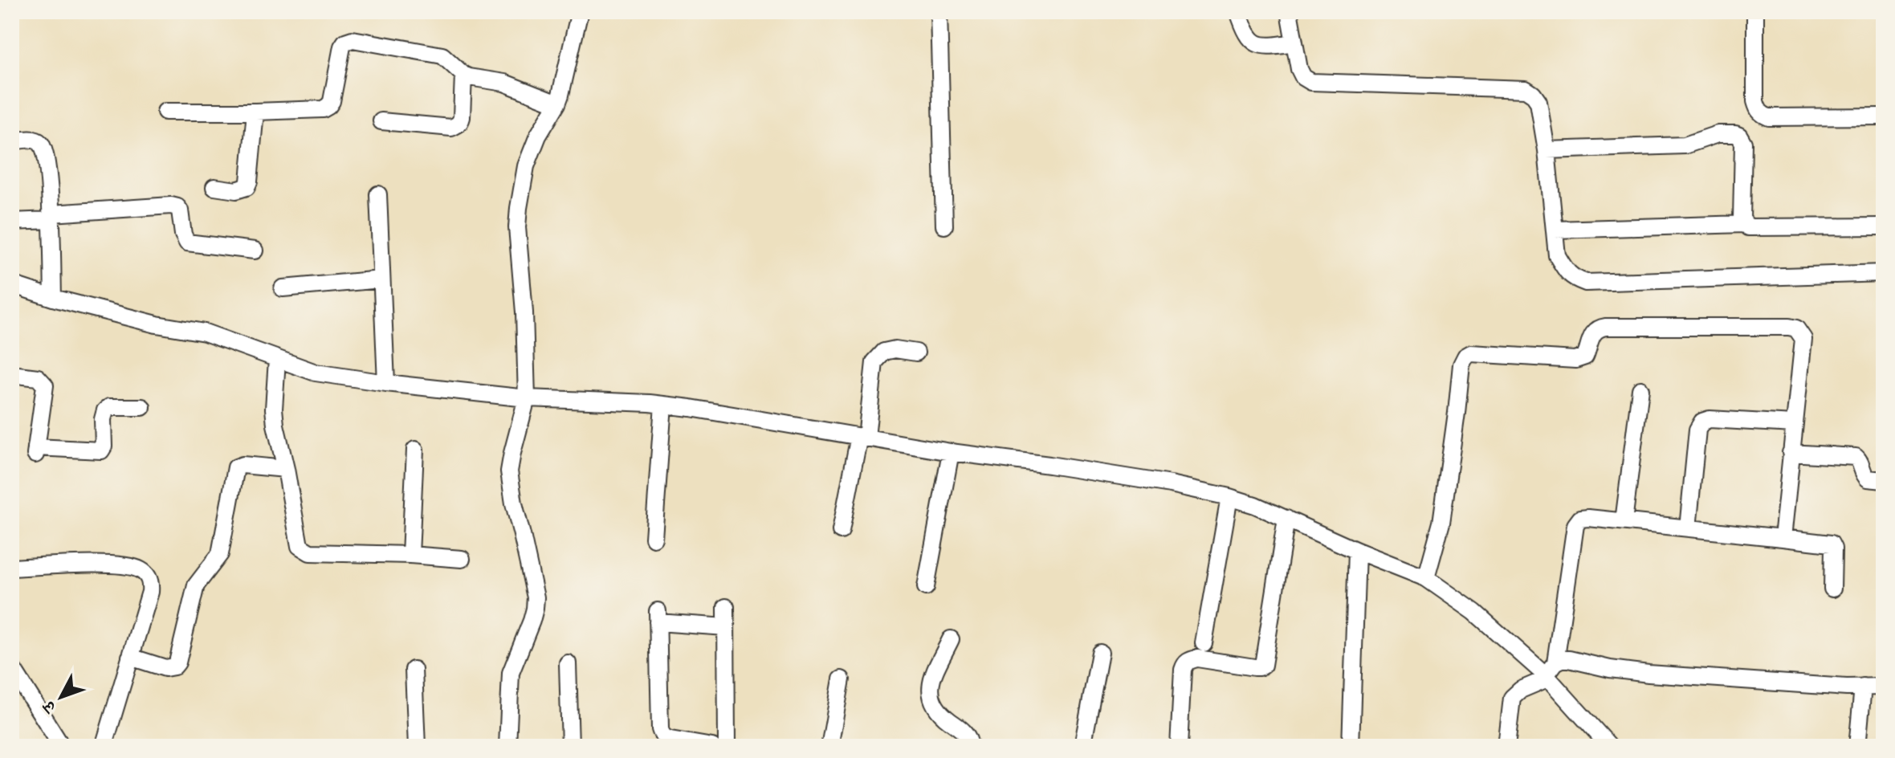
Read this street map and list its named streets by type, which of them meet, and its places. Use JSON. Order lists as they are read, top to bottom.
{
  "north": "bottom left"
}
